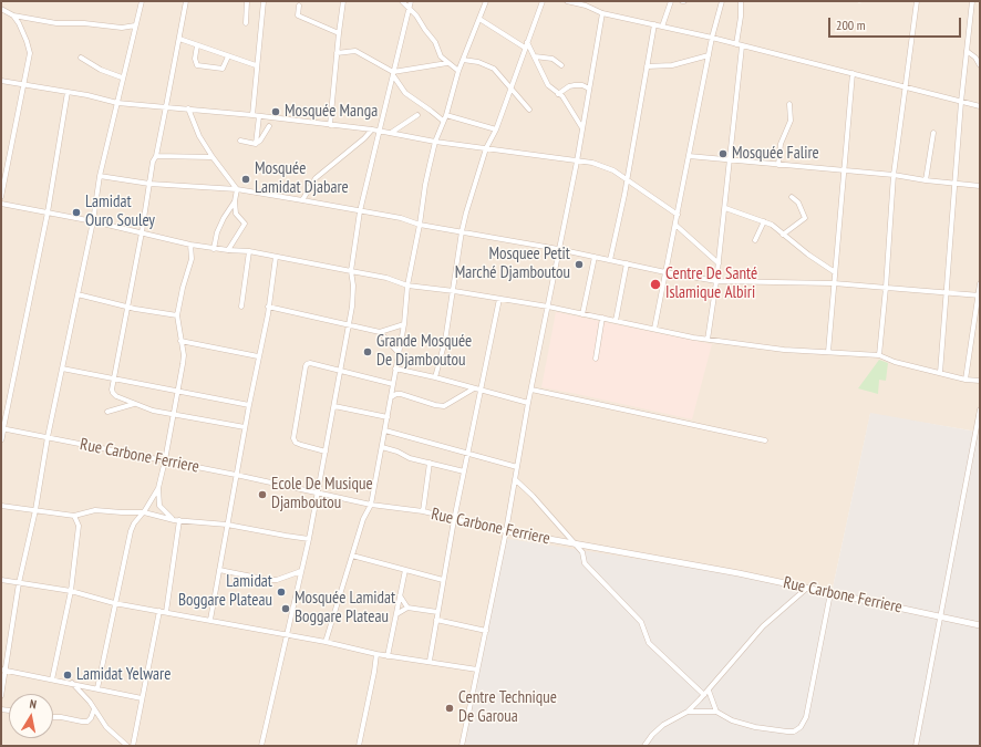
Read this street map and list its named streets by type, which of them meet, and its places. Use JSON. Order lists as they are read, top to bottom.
{
  "streets": {
    "street": ["Rue Carbone Ferriere"]
  },
  "places": [
    "Mosquée Manga",
    "Mosquée Falire",
    "Mosquée Lamidat Djabare",
    "Lamidat Ouro Souley",
    "Mosquee Petit Marché Djamboutou",
    "Centre De Santé Islamique Albiri",
    "Grande Mosquée De Djamboutou",
    "Ecole De Musique Djamboutou",
    "Lamidat Boggare Plateau",
    "Mosquée Lamidat Boggare Plateau",
    "Lamidat Yelware",
    "Centre Technique De Garoua"
  ],
  "scale_bar": "200 m",
  "north": "top"
}
